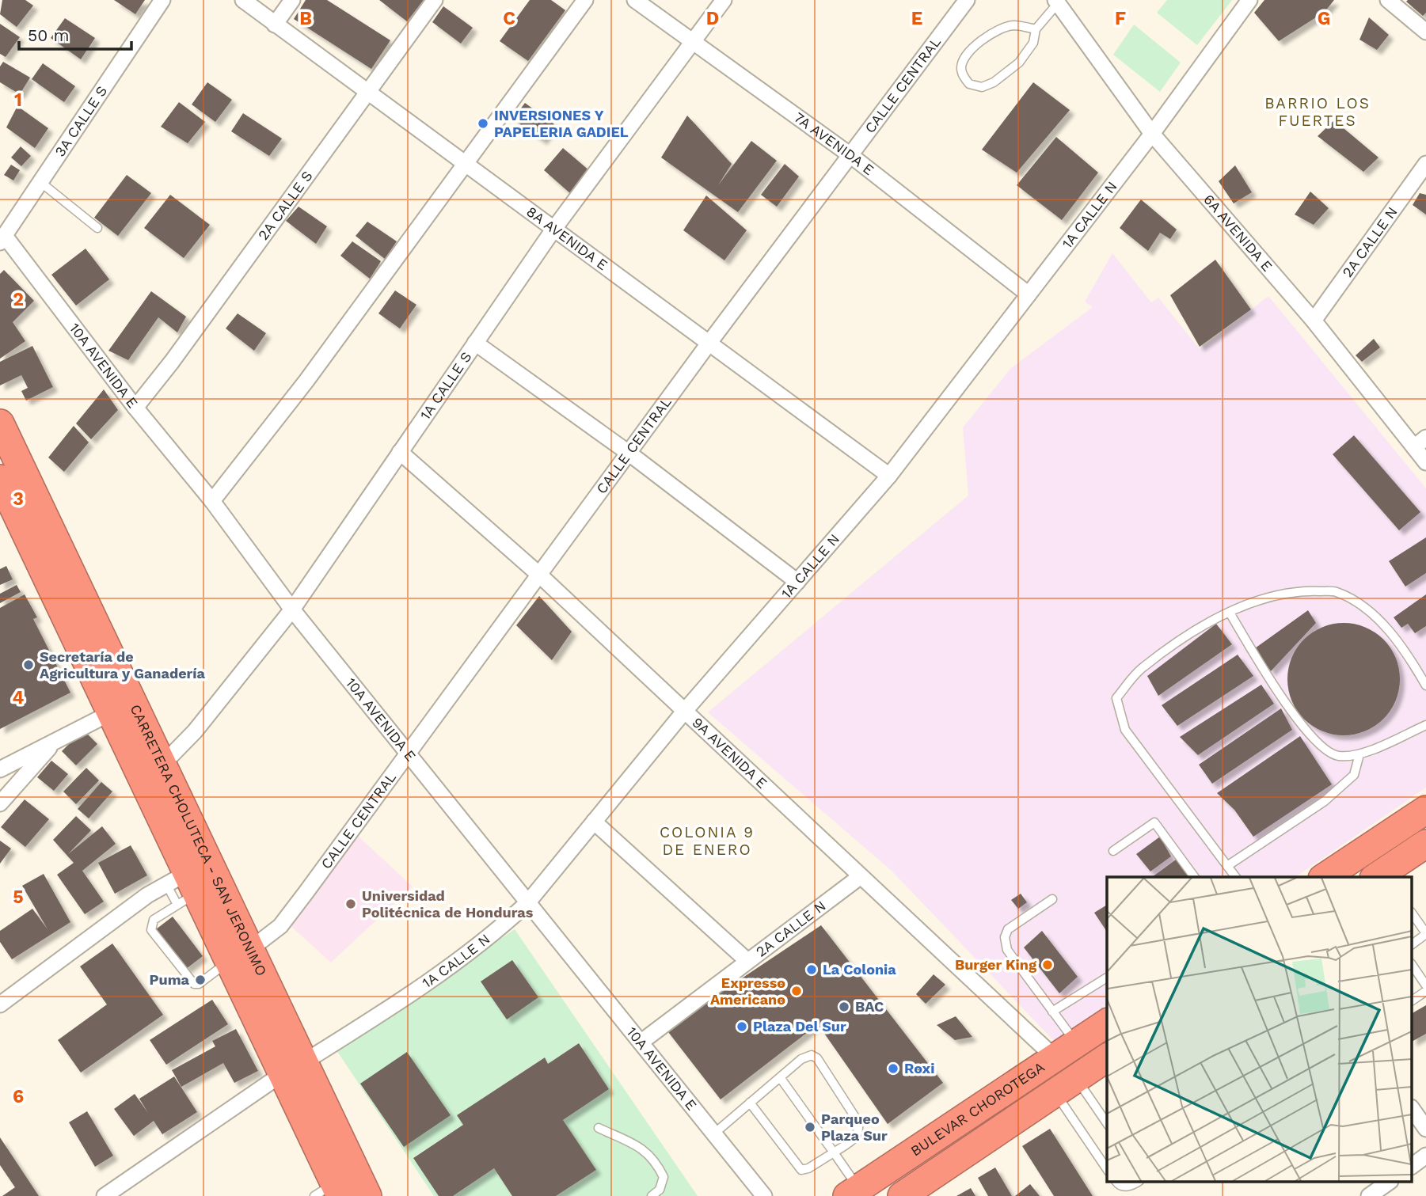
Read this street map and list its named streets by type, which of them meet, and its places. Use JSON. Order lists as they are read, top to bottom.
{
  "streets": {
    "highway": ["CARRETERA CHOLUTECA - SAN JERONIMO", "BULEVAR CHOROTEGA"],
    "street": [
      "CALLE CENTRAL",
      "3A CALLE S",
      "7A AVENIDA E",
      "2A CALLE S",
      "1A CALLE N",
      "6A AVENIDA E",
      "8A AVENIDA E",
      "2A CALLE N",
      "10A AVENIDA E",
      "1A CALLE S",
      "9A AVENIDA E"
    ]
  },
  "crossings": [
    ["CALLE CENTRAL", "7A AVENIDA E"],
    ["CALLE CENTRAL", "8A AVENIDA E"],
    ["CALLE CENTRAL", "10A AVENIDA E"],
    ["CALLE CENTRAL", "9A AVENIDA E"],
    ["CALLE CENTRAL", "CARRETERA CHOLUTECA - SAN JERONIMO"],
    ["3A CALLE S", "10A AVENIDA E"],
    ["7A AVENIDA E", "1A CALLE N"],
    ["7A AVENIDA E", "1A CALLE S"],
    ["2A CALLE S", "8A AVENIDA E"],
    ["2A CALLE S", "10A AVENIDA E"],
    ["1A CALLE N", "6A AVENIDA E"],
    ["1A CALLE N", "8A AVENIDA E"],
    ["1A CALLE N", "10A AVENIDA E"],
    ["1A CALLE N", "9A AVENIDA E"],
    ["1A CALLE N", "CARRETERA CHOLUTECA - SAN JERONIMO"],
    ["6A AVENIDA E", "2A CALLE N"],
    ["8A AVENIDA E", "1A CALLE S"],
    ["2A CALLE N", "10A AVENIDA E"],
    ["2A CALLE N", "9A AVENIDA E"],
    ["10A AVENIDA E", "1A CALLE S"],
    ["1A CALLE S", "9A AVENIDA E"],
    ["1A CALLE S", "CARRETERA CHOLUTECA - SAN JERONIMO"],
    ["9A AVENIDA E", "BULEVAR CHOROTEGA"]
  ],
  "districts": ["BARRIO LOS FUERTES", "COLONIA 9 DE ENERO"],
  "places": [
    "INVERSIONES Y PAPELERIA GADIEL",
    "Secretaría de Agricultura y Ganadería",
    "Universidad Politécnica de Honduras",
    "Burger King",
    "La Colonia",
    "Puma",
    "Expresso Americano",
    "BAC",
    "Plaza Del Sur",
    "Roxi",
    "Parqueo Plaza Sur"
  ],
  "scale_bar": "50 m",
  "grid": {
    "columns": [
      "B",
      "C",
      "D",
      "E",
      "F",
      "G"
    ],
    "rows": [
      "1",
      "2",
      "3",
      "4",
      "5",
      "6"
    ]
  }
}
